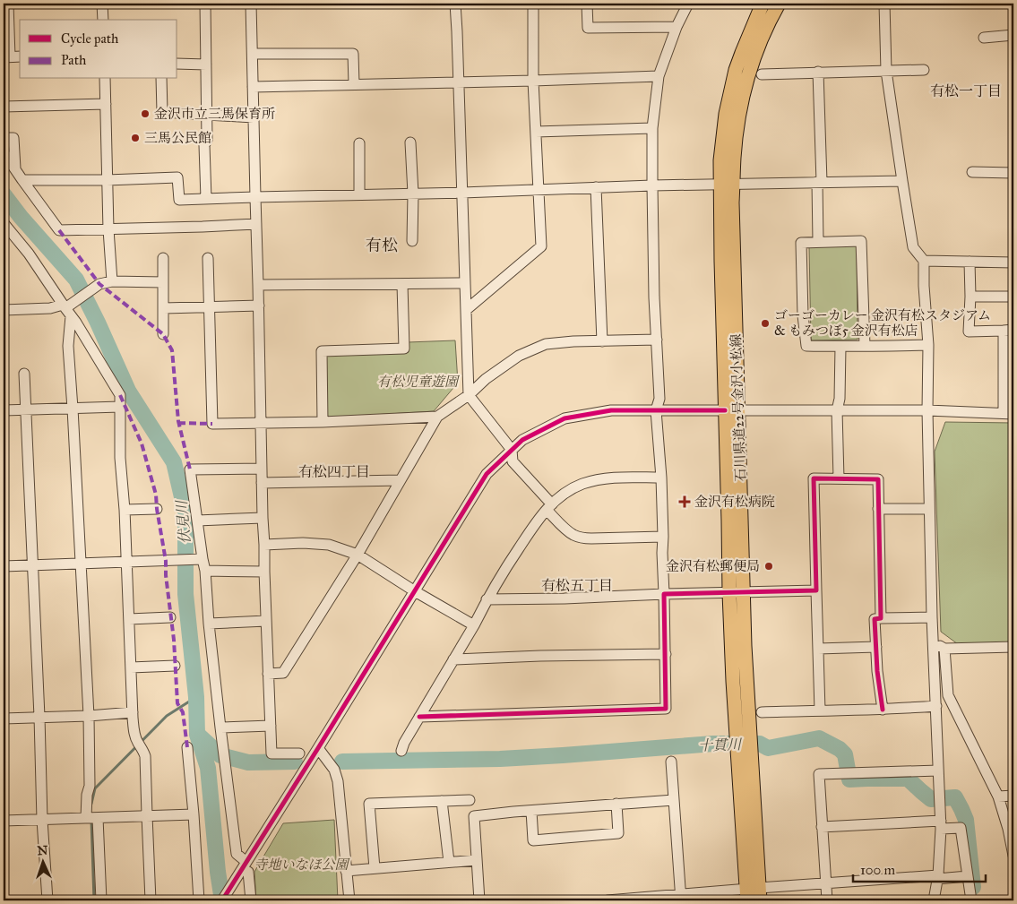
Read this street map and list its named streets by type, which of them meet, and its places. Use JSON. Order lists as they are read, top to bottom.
{
  "streets": {
    "main road": ["石川県道22号金沢小松線"]
  },
  "districts": [
    "有松一丁目",
    "有松",
    "有松四丁目",
    "有松五丁目"
  ],
  "water": ["伏見川", "十貫川"],
  "parks": ["有松児童遊園", "寺地いなほ公園"],
  "places": {
    "other": [
      "金沢市立三馬保育所",
      "三馬公民館",
      "ゴーゴーカレー 金沢有松スタジアム & もみつぼ5 金沢有松店",
      "金沢有松郵便局"
    ],
    "health": ["金沢有松病院"]
  },
  "legend": ["Cycle path", "Path"],
  "scale_bar": "100 m",
  "north": "top"
}
